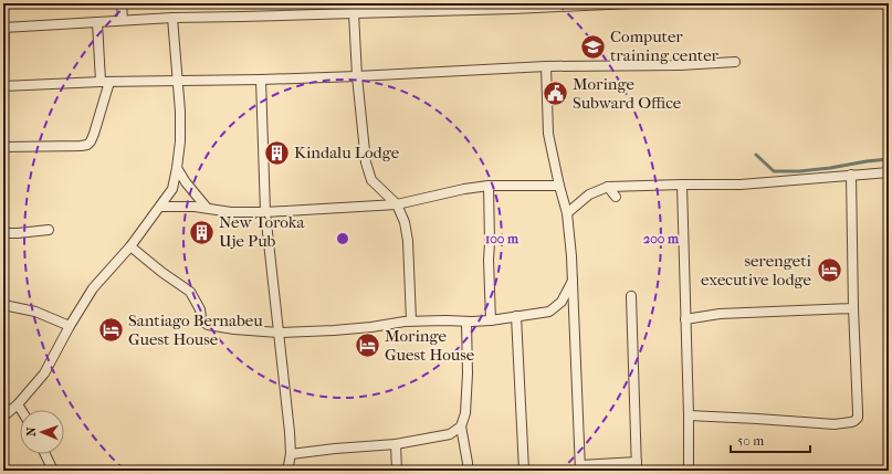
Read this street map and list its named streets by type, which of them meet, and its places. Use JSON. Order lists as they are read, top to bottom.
{
  "places": {
    "school or university": ["Computer training center"],
    "public building": ["Moringe Subward Office"],
    "building": ["Kindalu Lodge", "New Toroka Uje Pub"],
    "hotel": ["serengeti executive lodge", "Santiago Bernabeu Guest House", "Moringe Guest House"]
  },
  "scale_bar": "50 m",
  "north": "left",
  "rings": ["100 m", "200 m"]
}
